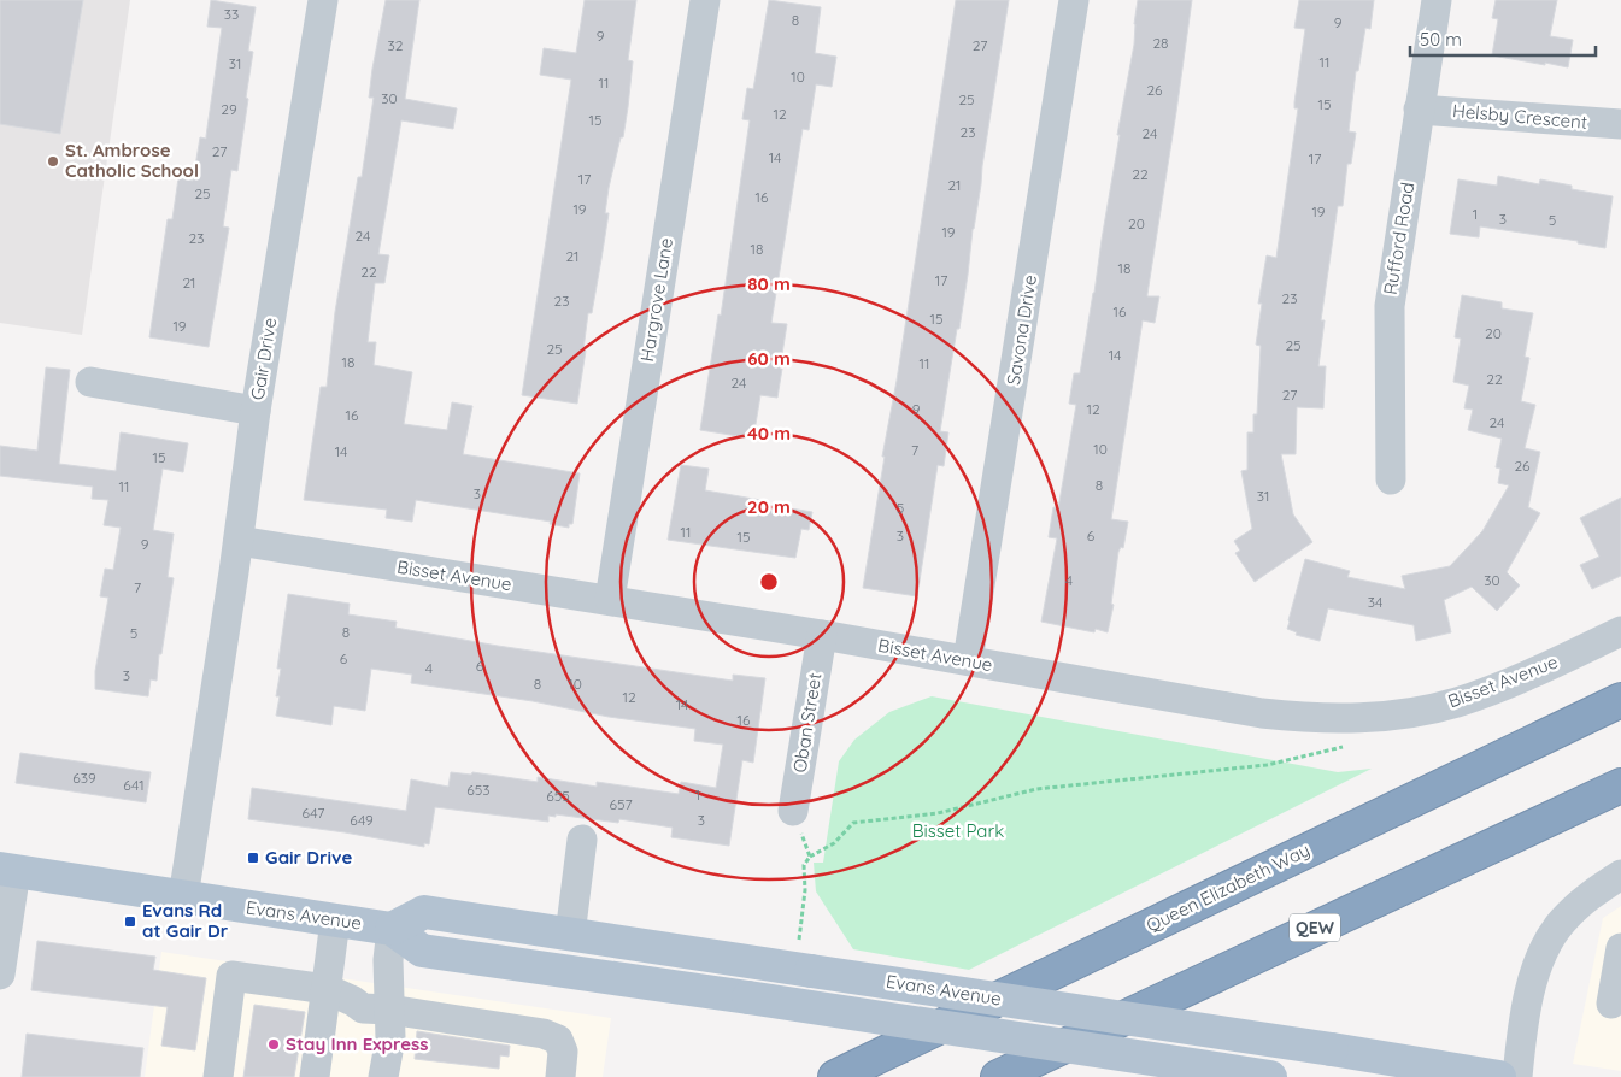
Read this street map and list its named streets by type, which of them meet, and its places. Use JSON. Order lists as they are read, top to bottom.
{
  "streets": {
    "highway": ["Queen Elizabeth Way", "QEW"],
    "main road": ["Evans Avenue"],
    "street": [
      "Helsby Crescent",
      "Rufford Road",
      "Hargrove Lane",
      "Savona Drive",
      "Gair Drive",
      "Bisset Avenue",
      "Oban Street"
    ]
  },
  "crossings": [
    ["Helsby Crescent", "Rufford Road"],
    ["Hargrove Lane", "Bisset Avenue"],
    ["Savona Drive", "Bisset Avenue"],
    ["Gair Drive", "Bisset Avenue"],
    ["Gair Drive", "Evans Avenue"],
    ["Bisset Avenue", "Oban Street"]
  ],
  "parks": ["Bisset Park"],
  "places": {
    "other": ["St. Ambrose Catholic School", "Stay Inn Express"],
    "transit": ["Gair Drive", "Evans Rd at Gair Dr"]
  },
  "house_numbers": [
    "33",
    "8",
    "9",
    "9",
    "28",
    "32",
    "27",
    "11",
    "31",
    "10",
    "11",
    "26",
    "30",
    "25",
    "15",
    "29",
    "12",
    "15",
    "23",
    "24",
    "27",
    "14",
    "17",
    "22",
    "17",
    "21",
    "25",
    "16",
    "19",
    "19",
    "1",
    "3",
    "5",
    "20",
    "19",
    "24",
    "23",
    "18",
    "21",
    "18",
    "22",
    "17",
    "21",
    "23",
    "23",
    "16",
    "15",
    "19",
    "20",
    "25",
    "25",
    "14",
    "18",
    "11",
    "22",
    "24",
    "27",
    "9",
    "12",
    "16",
    "24",
    "10",
    "7",
    "14",
    "15",
    "26",
    "8",
    "11",
    "3",
    "31",
    "5",
    "11",
    "3",
    "6",
    "15",
    "9",
    "4",
    "30",
    "7",
    "34",
    "8",
    "5",
    "6",
    "6",
    "4",
    "3",
    "8",
    "10",
    "12",
    "14",
    "16",
    "639",
    "641",
    "653",
    "1",
    "655",
    "657",
    "647",
    "649",
    "3"
  ],
  "scale_bar": "50 m",
  "rings": [
    "80 m",
    "60 m",
    "40 m",
    "20 m"
  ]
}
